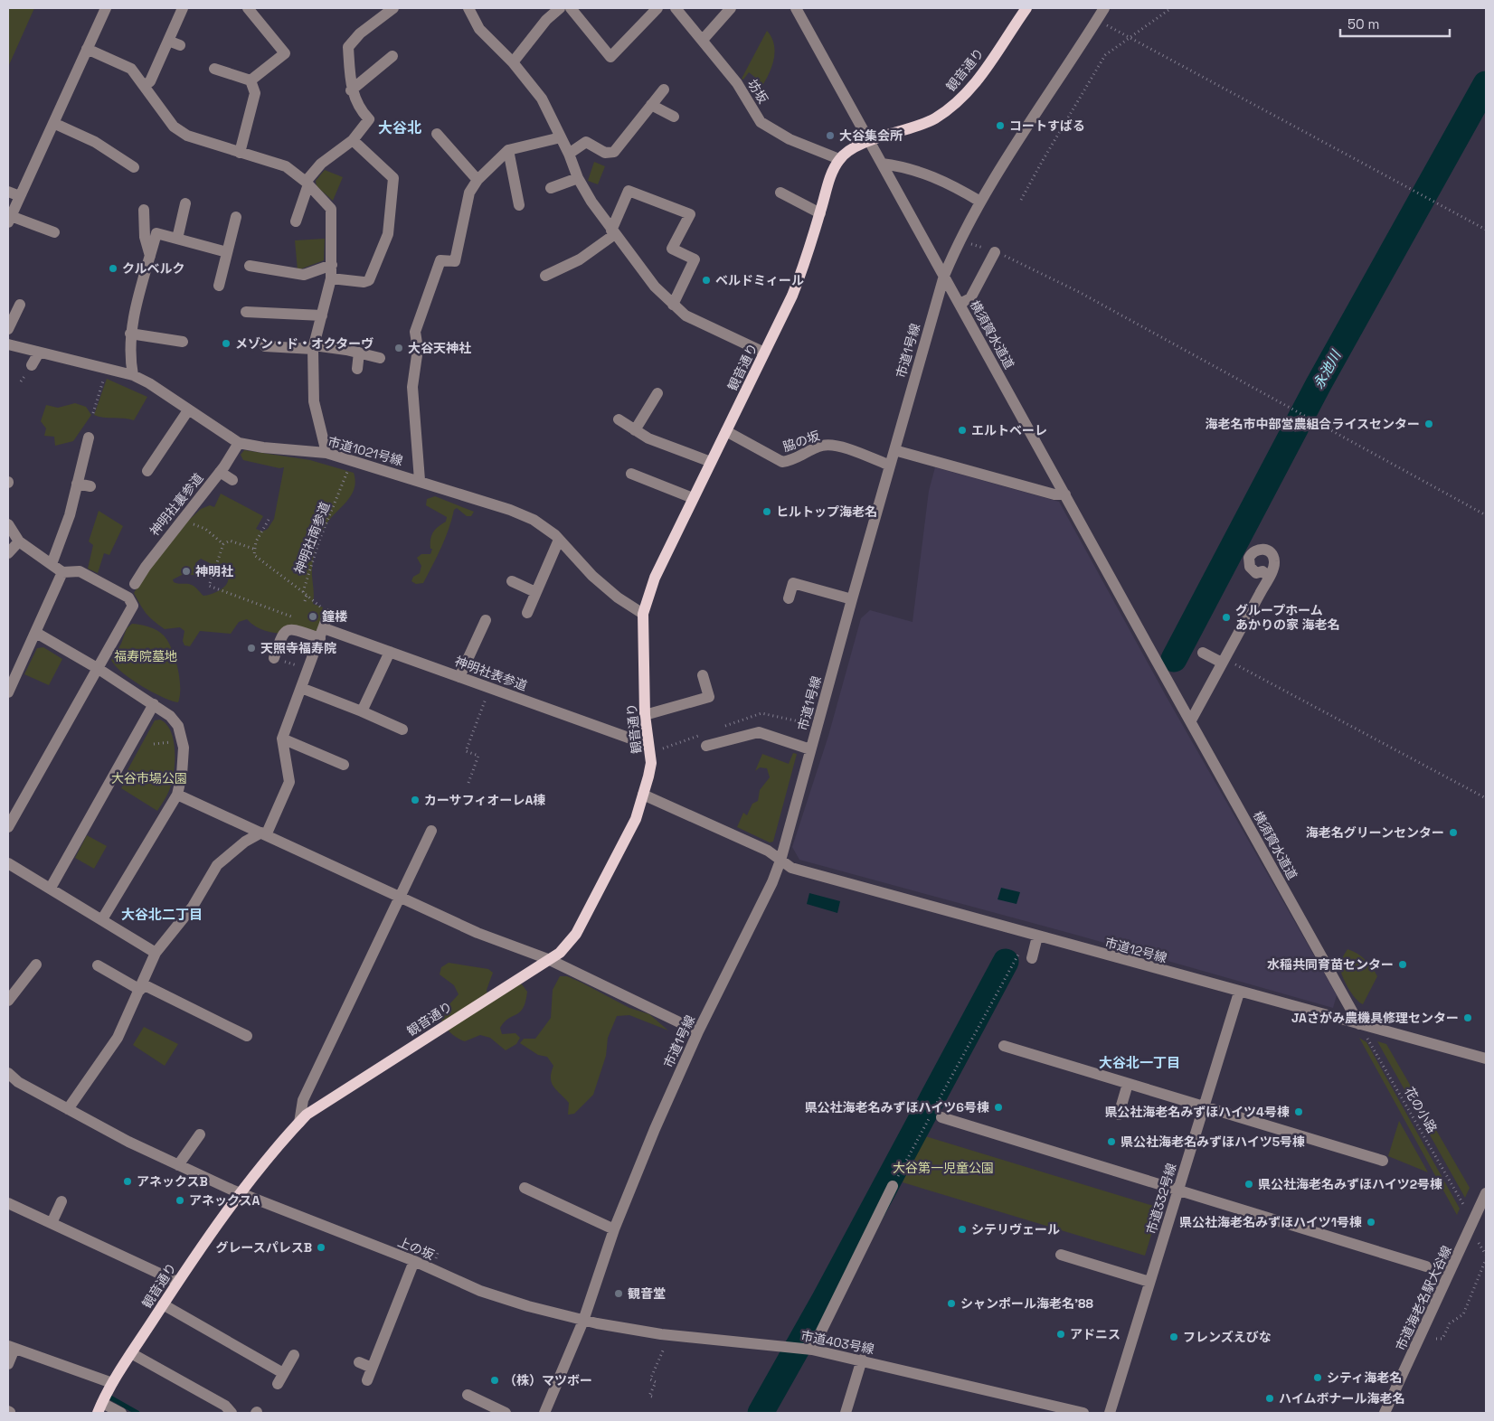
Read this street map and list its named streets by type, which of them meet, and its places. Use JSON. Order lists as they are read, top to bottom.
{
  "streets": {
    "main road": ["観音通り"],
    "street": [
      "坊坂",
      "横須賀水道道",
      "市道1号線",
      "脇の坂",
      "市道1021号線",
      "神明社裏参道",
      "神明社表参道",
      "市道12号線",
      "市道332号線",
      "上の坂",
      "市道海老名駅大谷線",
      "市道403号線"
    ],
    "path": ["神明社南参道", "花の小路"]
  },
  "crossings": [
    ["観音通り", "坊坂"],
    ["観音通り", "横須賀水道道"],
    ["観音通り", "脇の坂"],
    ["観音通り", "市道1021号線"],
    ["観音通り", "神明社表参道"],
    ["観音通り", "市道12号線"],
    ["観音通り", "上の坂"],
    ["横須賀水道道", "市道1号線"],
    ["横須賀水道道", "市道12号線"],
    ["横須賀水道道", "花の小路"],
    ["市道1号線", "脇の坂"],
    ["市道1号線", "市道12号線"],
    ["市道1号線", "上の坂"],
    ["市道1号線", "市道403号線"],
    ["市道1021号線", "神明社裏参道"],
    ["市道1021号線", "神明社南参道"],
    ["市道12号線", "花の小路"],
    ["市道12号線", "市道332号線"],
    ["上の坂", "市道403号線"]
  ],
  "districts": ["大谷北", "大谷北二丁目", "大谷北一丁目"],
  "water": ["永池川"],
  "parks": ["福寿院墓地", "大谷市場公園", "大谷第一児童公園"],
  "places": [
    "コートすばる",
    "大谷集会所",
    "クルベルク",
    "ベルドミィール",
    "メゾン・ド・オクターヴ",
    "大谷天神社",
    "海老名市中部営農組合ライスセンター",
    "エルトベーレ",
    "ヒルトップ海老名",
    "神明社",
    "鐘楼",
    "グループホーム あかりの家 海老名",
    "天照寺福寿院",
    "カーサフィオーレA棟",
    "海老名グリーンセンター",
    "水稲共同育苗センター",
    "JAさがみ農機具修理センター",
    "県公社海老名みずほハイツ6号棟",
    "県公社海老名みずほハイツ4号棟",
    "県公社海老名みずほハイツ5号棟",
    "アネックスB",
    "県公社海老名みずほハイツ2号棟",
    "アネックスA",
    "県公社海老名みずほハイツ1号棟",
    "シテリヴェール",
    "グレースパレスB",
    "観音堂",
    "シャンポール海老名'88",
    "アドニス",
    "フレンズえびな",
    "シティ海老名",
    "（株）マツボー",
    "ハイムボナール海老名"
  ],
  "scale_bar": "50 m"
}
